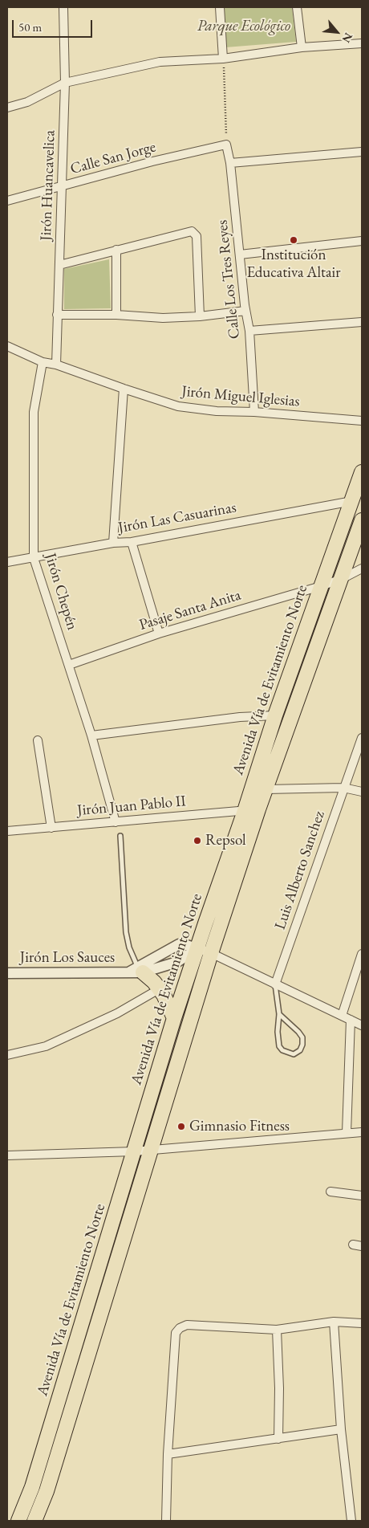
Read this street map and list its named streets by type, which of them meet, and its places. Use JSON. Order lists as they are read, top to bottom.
{
  "streets": {
    "highway": ["Avenida Vía de Evitamiento Norte"],
    "street": [
      "Calle San Jorge",
      "Jirón Huancavelica",
      "Calle Los Tres Reyes",
      "Jirón Miguel Iglesias",
      "Jirón Las Casuarinas",
      "Jirón Chepén",
      "Pasaje Santa Anita",
      "Jirón Juan Pablo II",
      "Luis Alberto Sanchez",
      "Jirón Los Sauces"
    ]
  },
  "crossings": [
    ["Calle San Jorge", "Jirón Huancavelica"],
    ["Calle San Jorge", "Calle Los Tres Reyes"],
    ["Jirón Huancavelica", "Jirón Miguel Iglesias"],
    ["Calle Los Tres Reyes", "Jirón Miguel Iglesias"],
    ["Jirón Miguel Iglesias", "Jirón Chepén"],
    ["Jirón Las Casuarinas", "Jirón Chepén"],
    ["Jirón Las Casuarinas", "Avenida Vía de Evitamiento Norte"],
    ["Jirón Chepén", "Pasaje Santa Anita"],
    ["Jirón Chepén", "Jirón Juan Pablo II"],
    ["Pasaje Santa Anita", "Avenida Vía de Evitamiento Norte"],
    ["Avenida Vía de Evitamiento Norte", "Jirón Juan Pablo II"],
    ["Avenida Vía de Evitamiento Norte", "Jirón Los Sauces"]
  ],
  "parks": ["Parque Ecológico"],
  "places": ["Institución Educativa Altair", "Repsol", "Gimnasio Fitness"],
  "scale_bar": "50 m",
  "north": "bottom right"
}
